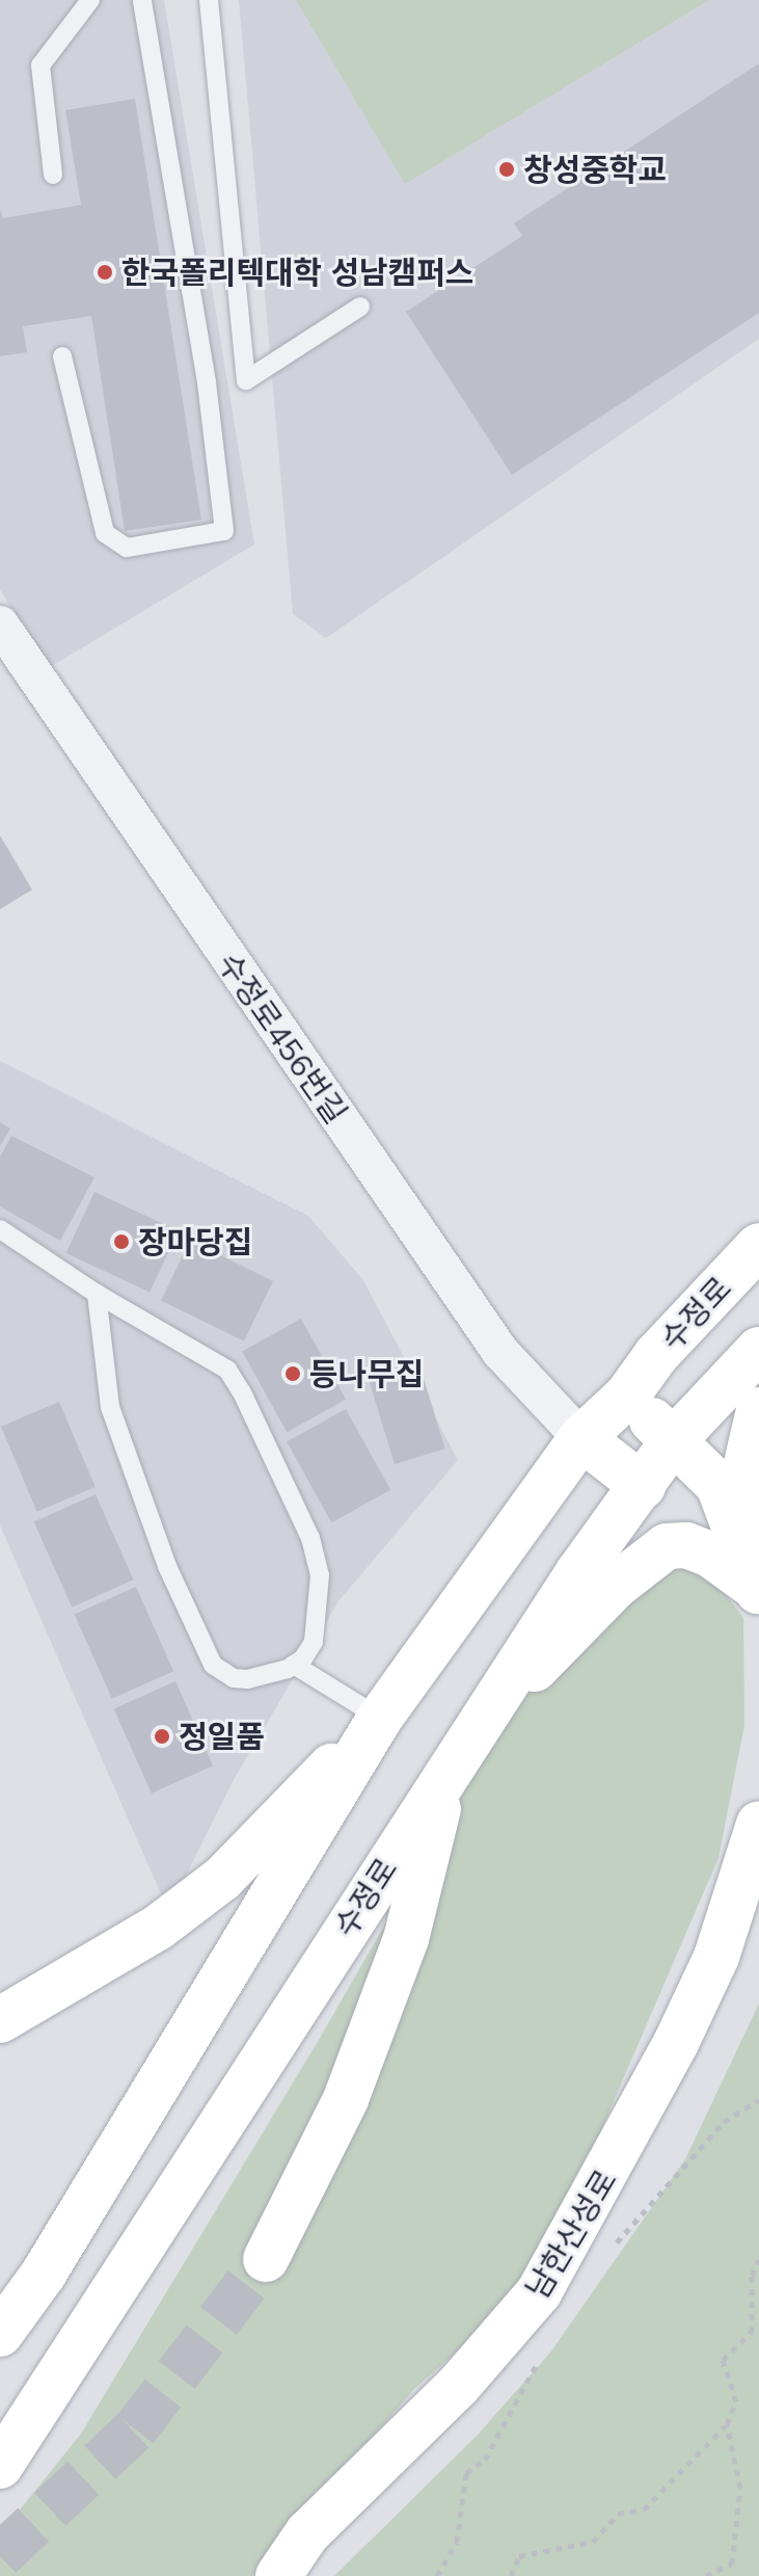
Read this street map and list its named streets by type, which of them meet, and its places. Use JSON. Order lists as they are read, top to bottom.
{
  "streets": {
    "main road": ["수정로", "남한산성로"],
    "street": ["수정로456번길"]
  },
  "crossings": [
    ["수정로456번길", "수정로"]
  ],
  "places": [
    "창성중학교",
    "한국폴리텍대학 성남캠퍼스",
    "장마당집",
    "등나무집",
    "정일품"
  ]
}
